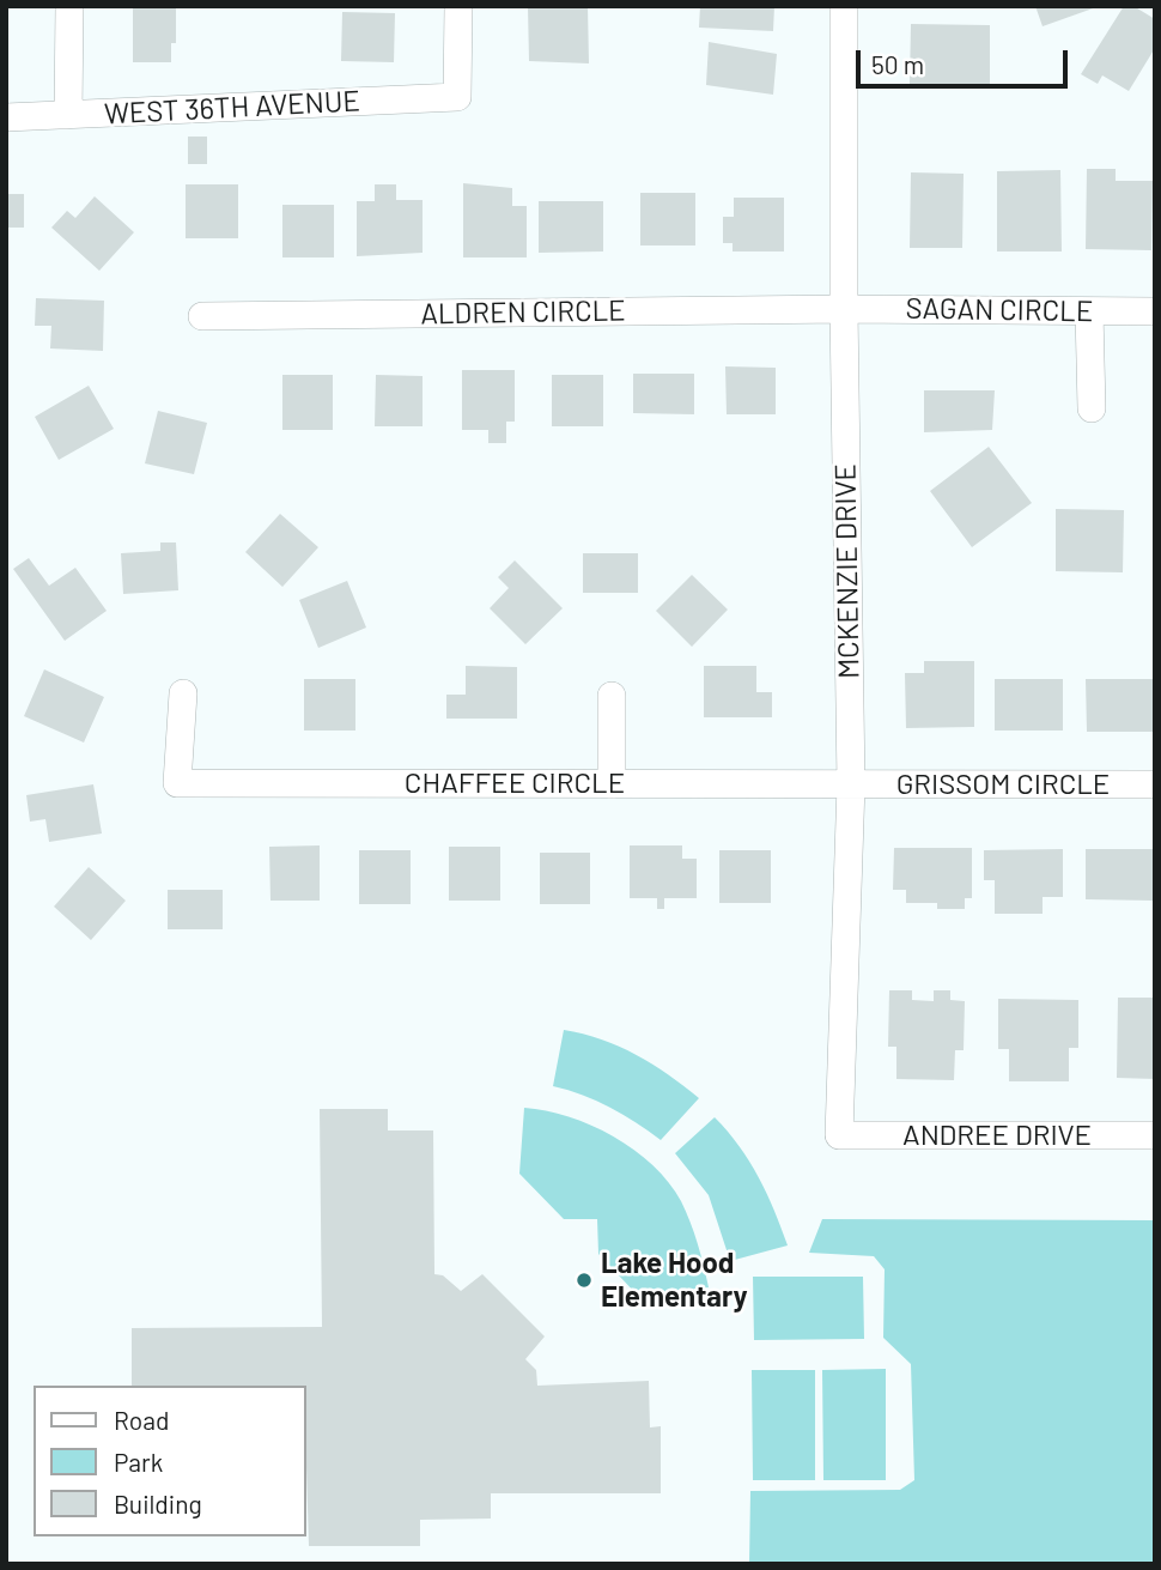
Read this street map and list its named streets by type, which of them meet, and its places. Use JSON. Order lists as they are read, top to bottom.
{
  "streets": {
    "street": [
      "WEST 36TH AVENUE",
      "SAGAN CIRCLE",
      "ALDREN CIRCLE",
      "MCKENZIE DRIVE",
      "CHAFFEE CIRCLE",
      "GRISSOM CIRCLE",
      "ANDREE DRIVE"
    ]
  },
  "crossings": [
    ["SAGAN CIRCLE", "ALDREN CIRCLE"],
    ["SAGAN CIRCLE", "MCKENZIE DRIVE"],
    ["ALDREN CIRCLE", "MCKENZIE DRIVE"],
    ["MCKENZIE DRIVE", "CHAFFEE CIRCLE"],
    ["MCKENZIE DRIVE", "GRISSOM CIRCLE"],
    ["MCKENZIE DRIVE", "ANDREE DRIVE"],
    ["CHAFFEE CIRCLE", "GRISSOM CIRCLE"]
  ],
  "places": ["Lake Hood Elementary"],
  "legend": ["Road", "Park", "Building"],
  "scale_bar": "50 m"
}
